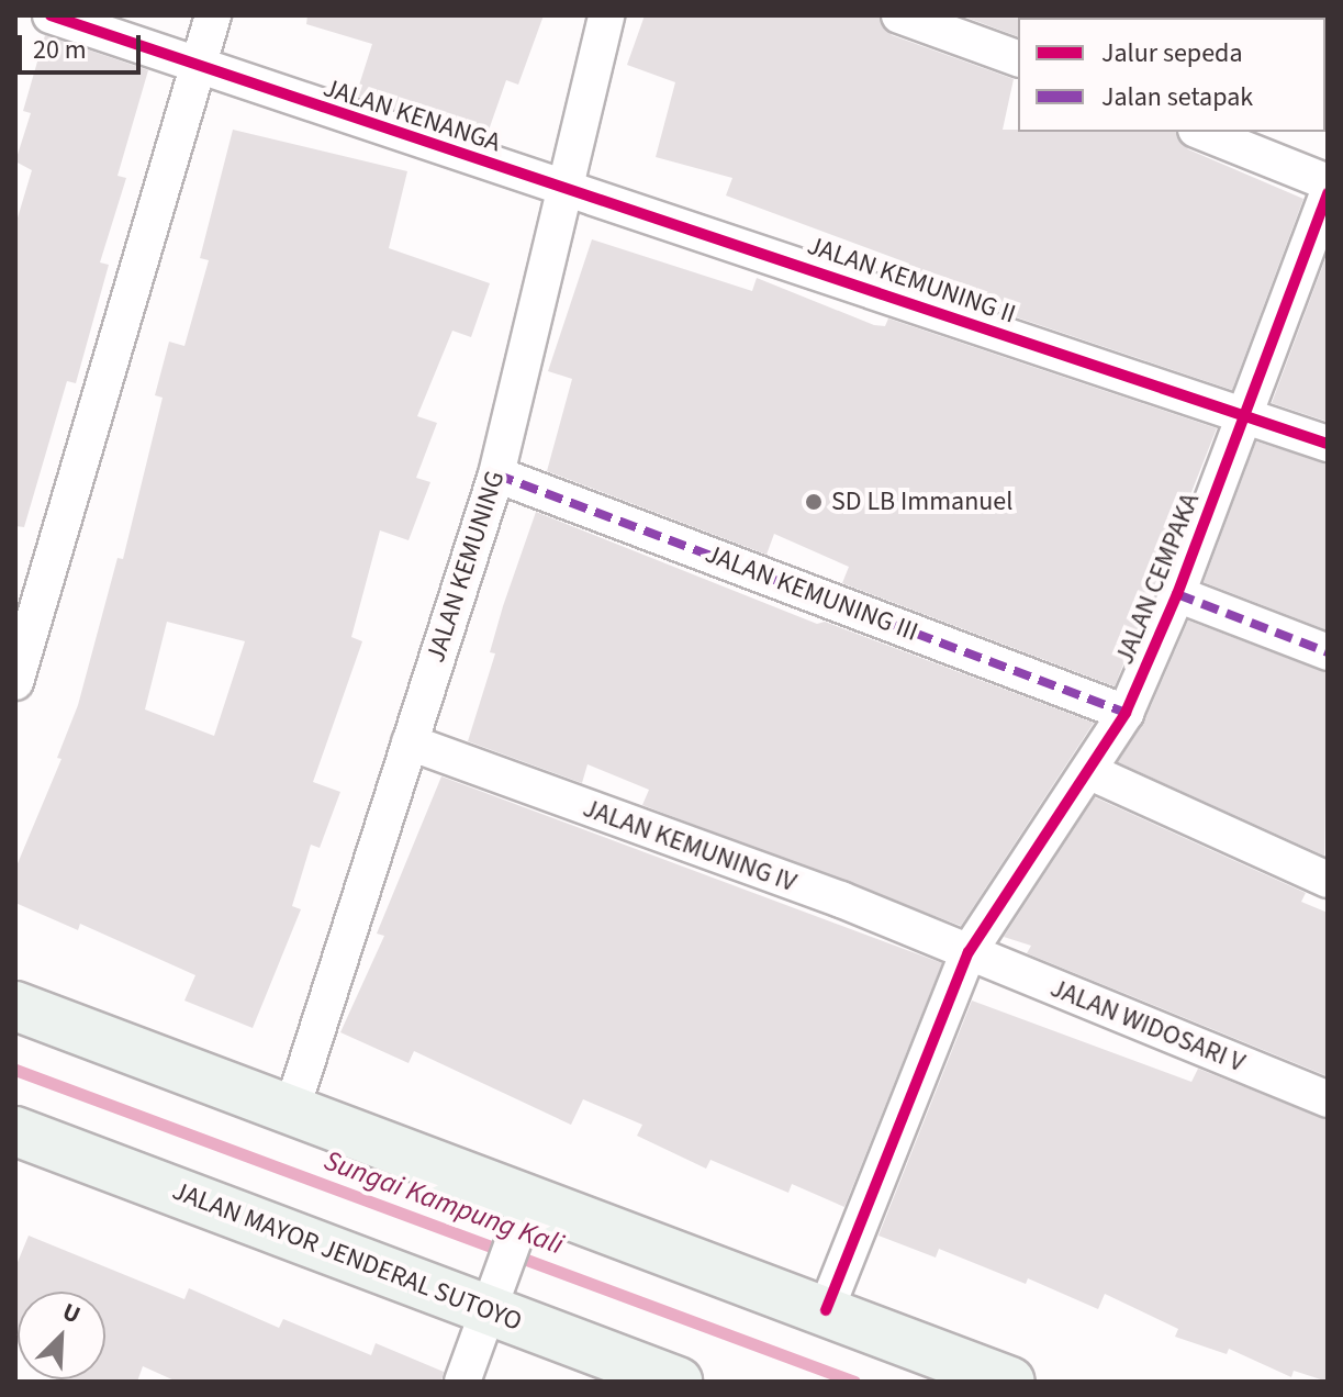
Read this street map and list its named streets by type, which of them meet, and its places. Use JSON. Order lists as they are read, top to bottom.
{
  "streets": {
    "main road": ["JALAN MAYOR JENDERAL SUTOYO"],
    "street": [
      "JALAN KENANGA",
      "JALAN KEMUNING II",
      "JALAN KEMUNING",
      "JALAN CEMPAKA",
      "JALAN KEMUNING III",
      "JALAN KEMUNING IV",
      "JALAN WIDOSARI V"
    ]
  },
  "crossings": [
    ["JALAN KENANGA", "JALAN KEMUNING II"],
    ["JALAN KENANGA", "JALAN KEMUNING"],
    ["JALAN KEMUNING II", "JALAN KEMUNING"],
    ["JALAN KEMUNING II", "JALAN CEMPAKA"],
    ["JALAN KEMUNING", "JALAN KEMUNING III"],
    ["JALAN KEMUNING", "JALAN KEMUNING IV"],
    ["JALAN CEMPAKA", "JALAN KEMUNING III"],
    ["JALAN CEMPAKA", "JALAN KEMUNING IV"],
    ["JALAN CEMPAKA", "JALAN WIDOSARI V"],
    ["JALAN KEMUNING IV", "JALAN WIDOSARI V"]
  ],
  "water": ["Sungai Kampung Kali"],
  "places": ["SD LB Immanuel"],
  "legend": ["Jalur sepeda", "Jalan setapak"],
  "scale_bar": "20 m",
  "north": "top right"
}
